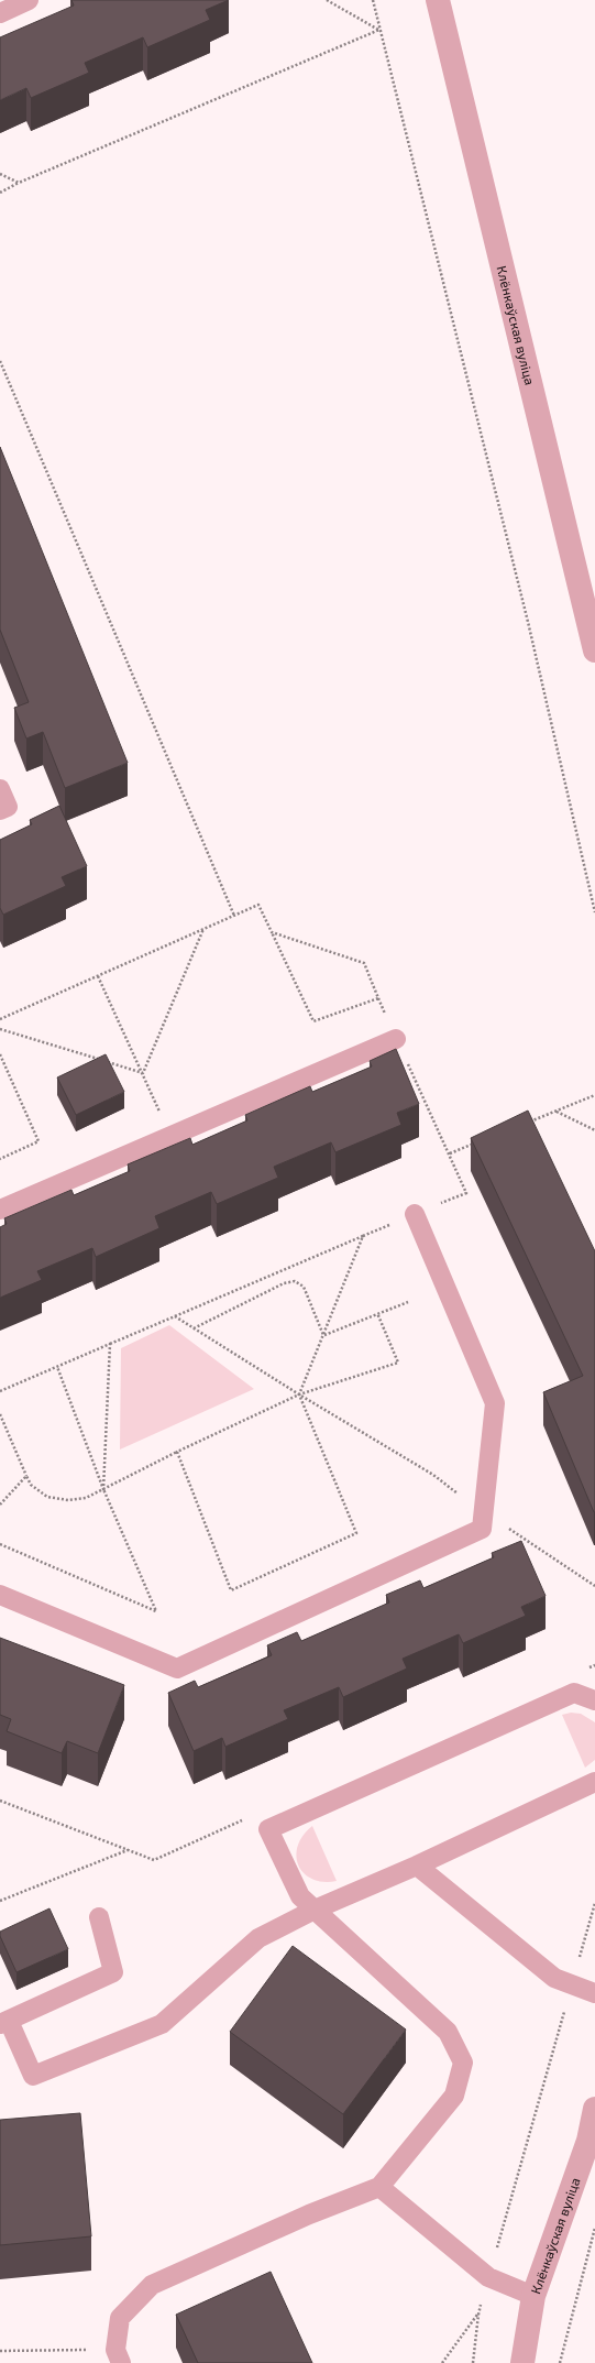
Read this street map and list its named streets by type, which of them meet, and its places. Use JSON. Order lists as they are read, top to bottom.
{
  "streets": {
    "street": ["Клёнкаўская вуліца"]
  }
}
